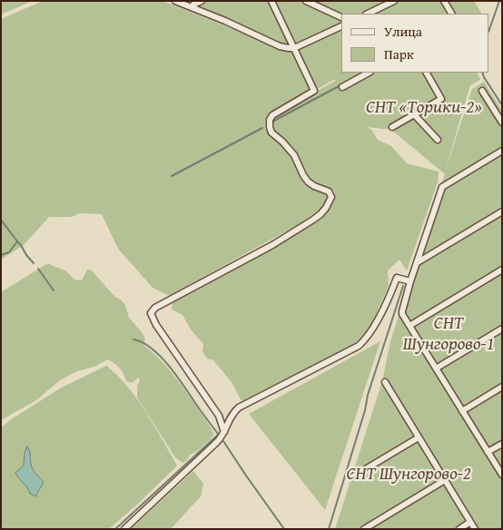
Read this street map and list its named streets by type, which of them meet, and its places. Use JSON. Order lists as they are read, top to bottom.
{
  "parks": ["СНТ «Торики-2»", "СНТ Шунгорово-1", "СНТ Шунгорово-2"],
  "legend": ["Улица", "Парк"]
}
